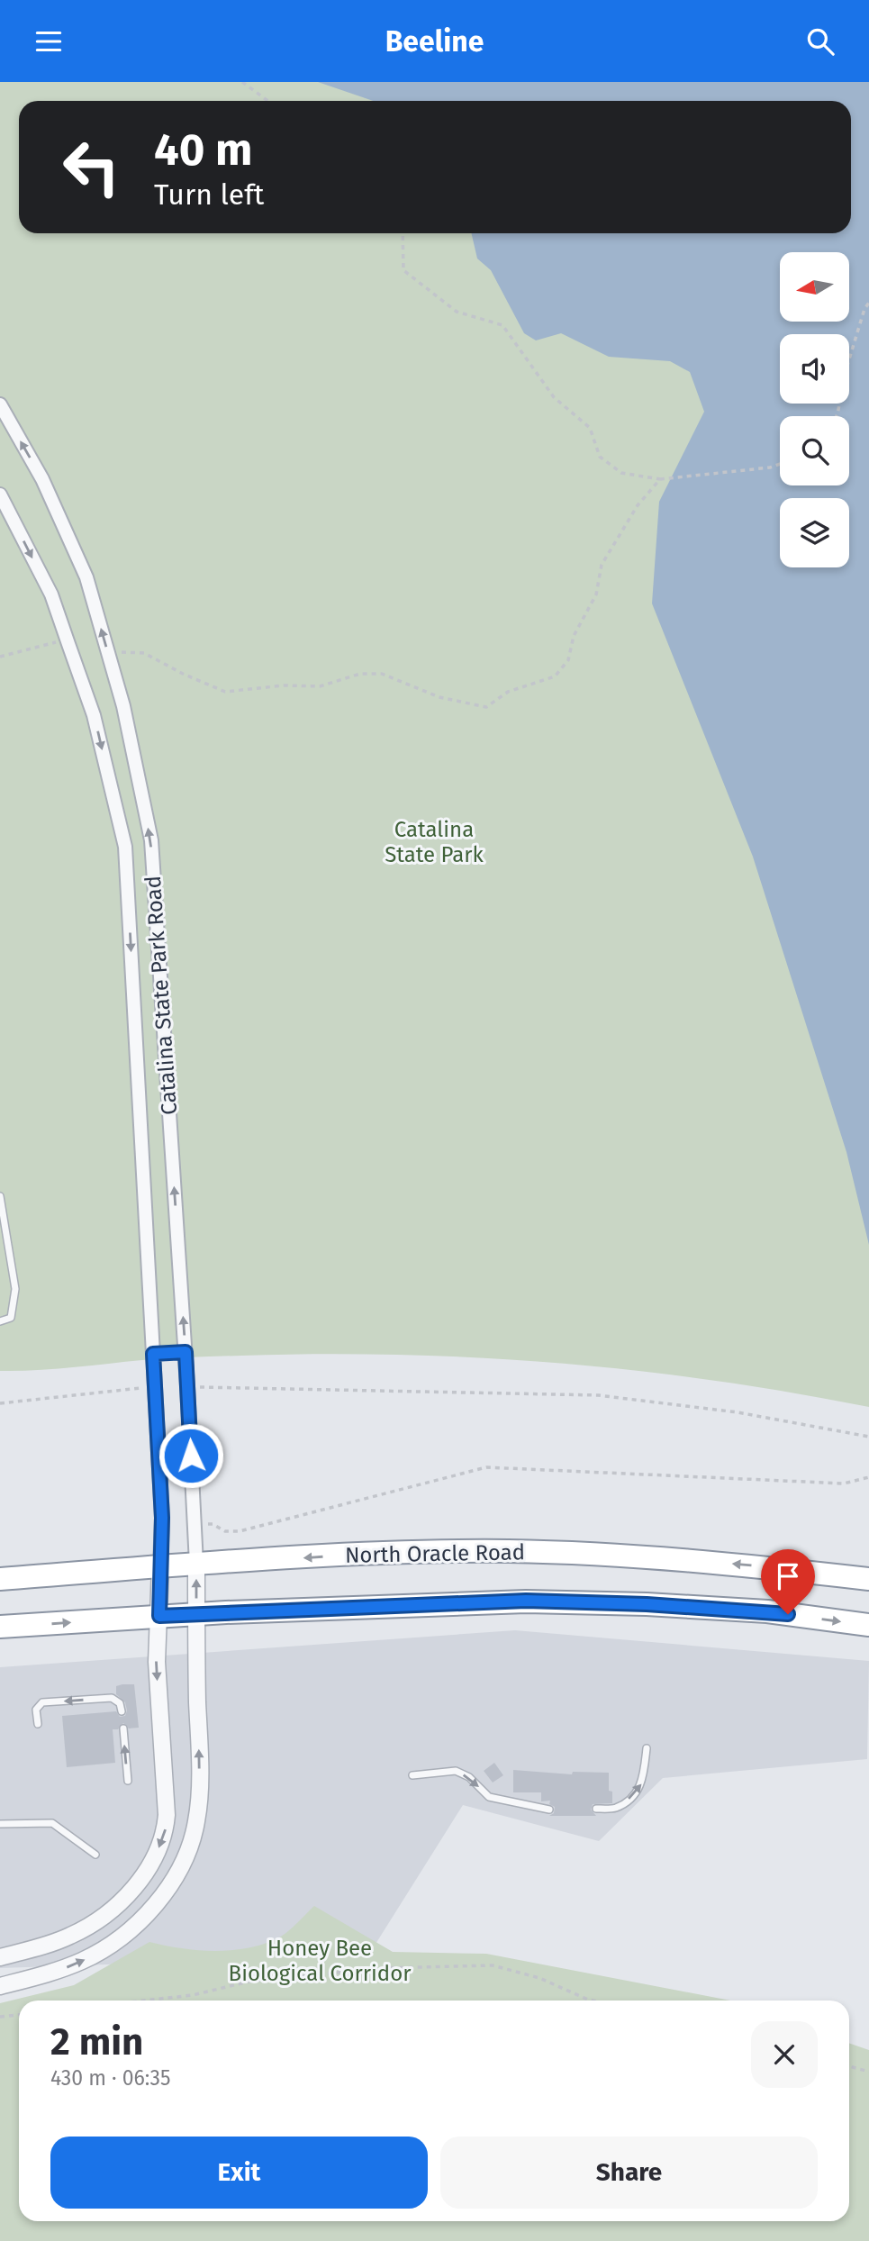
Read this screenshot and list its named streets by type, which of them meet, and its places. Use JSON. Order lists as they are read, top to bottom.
{
  "streets": {
    "highway": ["North Oracle Road"],
    "street": ["Catalina State Park Road"]
  },
  "crossings": [
    ["Catalina State Park Road", "North Oracle Road"]
  ],
  "parks": ["Catalina State Park", "Honey Bee Biological Corridor"],
  "north": "left",
  "page": {
    "header": "Beeline",
    "turn": ["40 m", "Turn left"],
    "heading": ["2 min", "430 m · 06:35"],
    "buttons": ["Exit", "Share"]
  }
}
